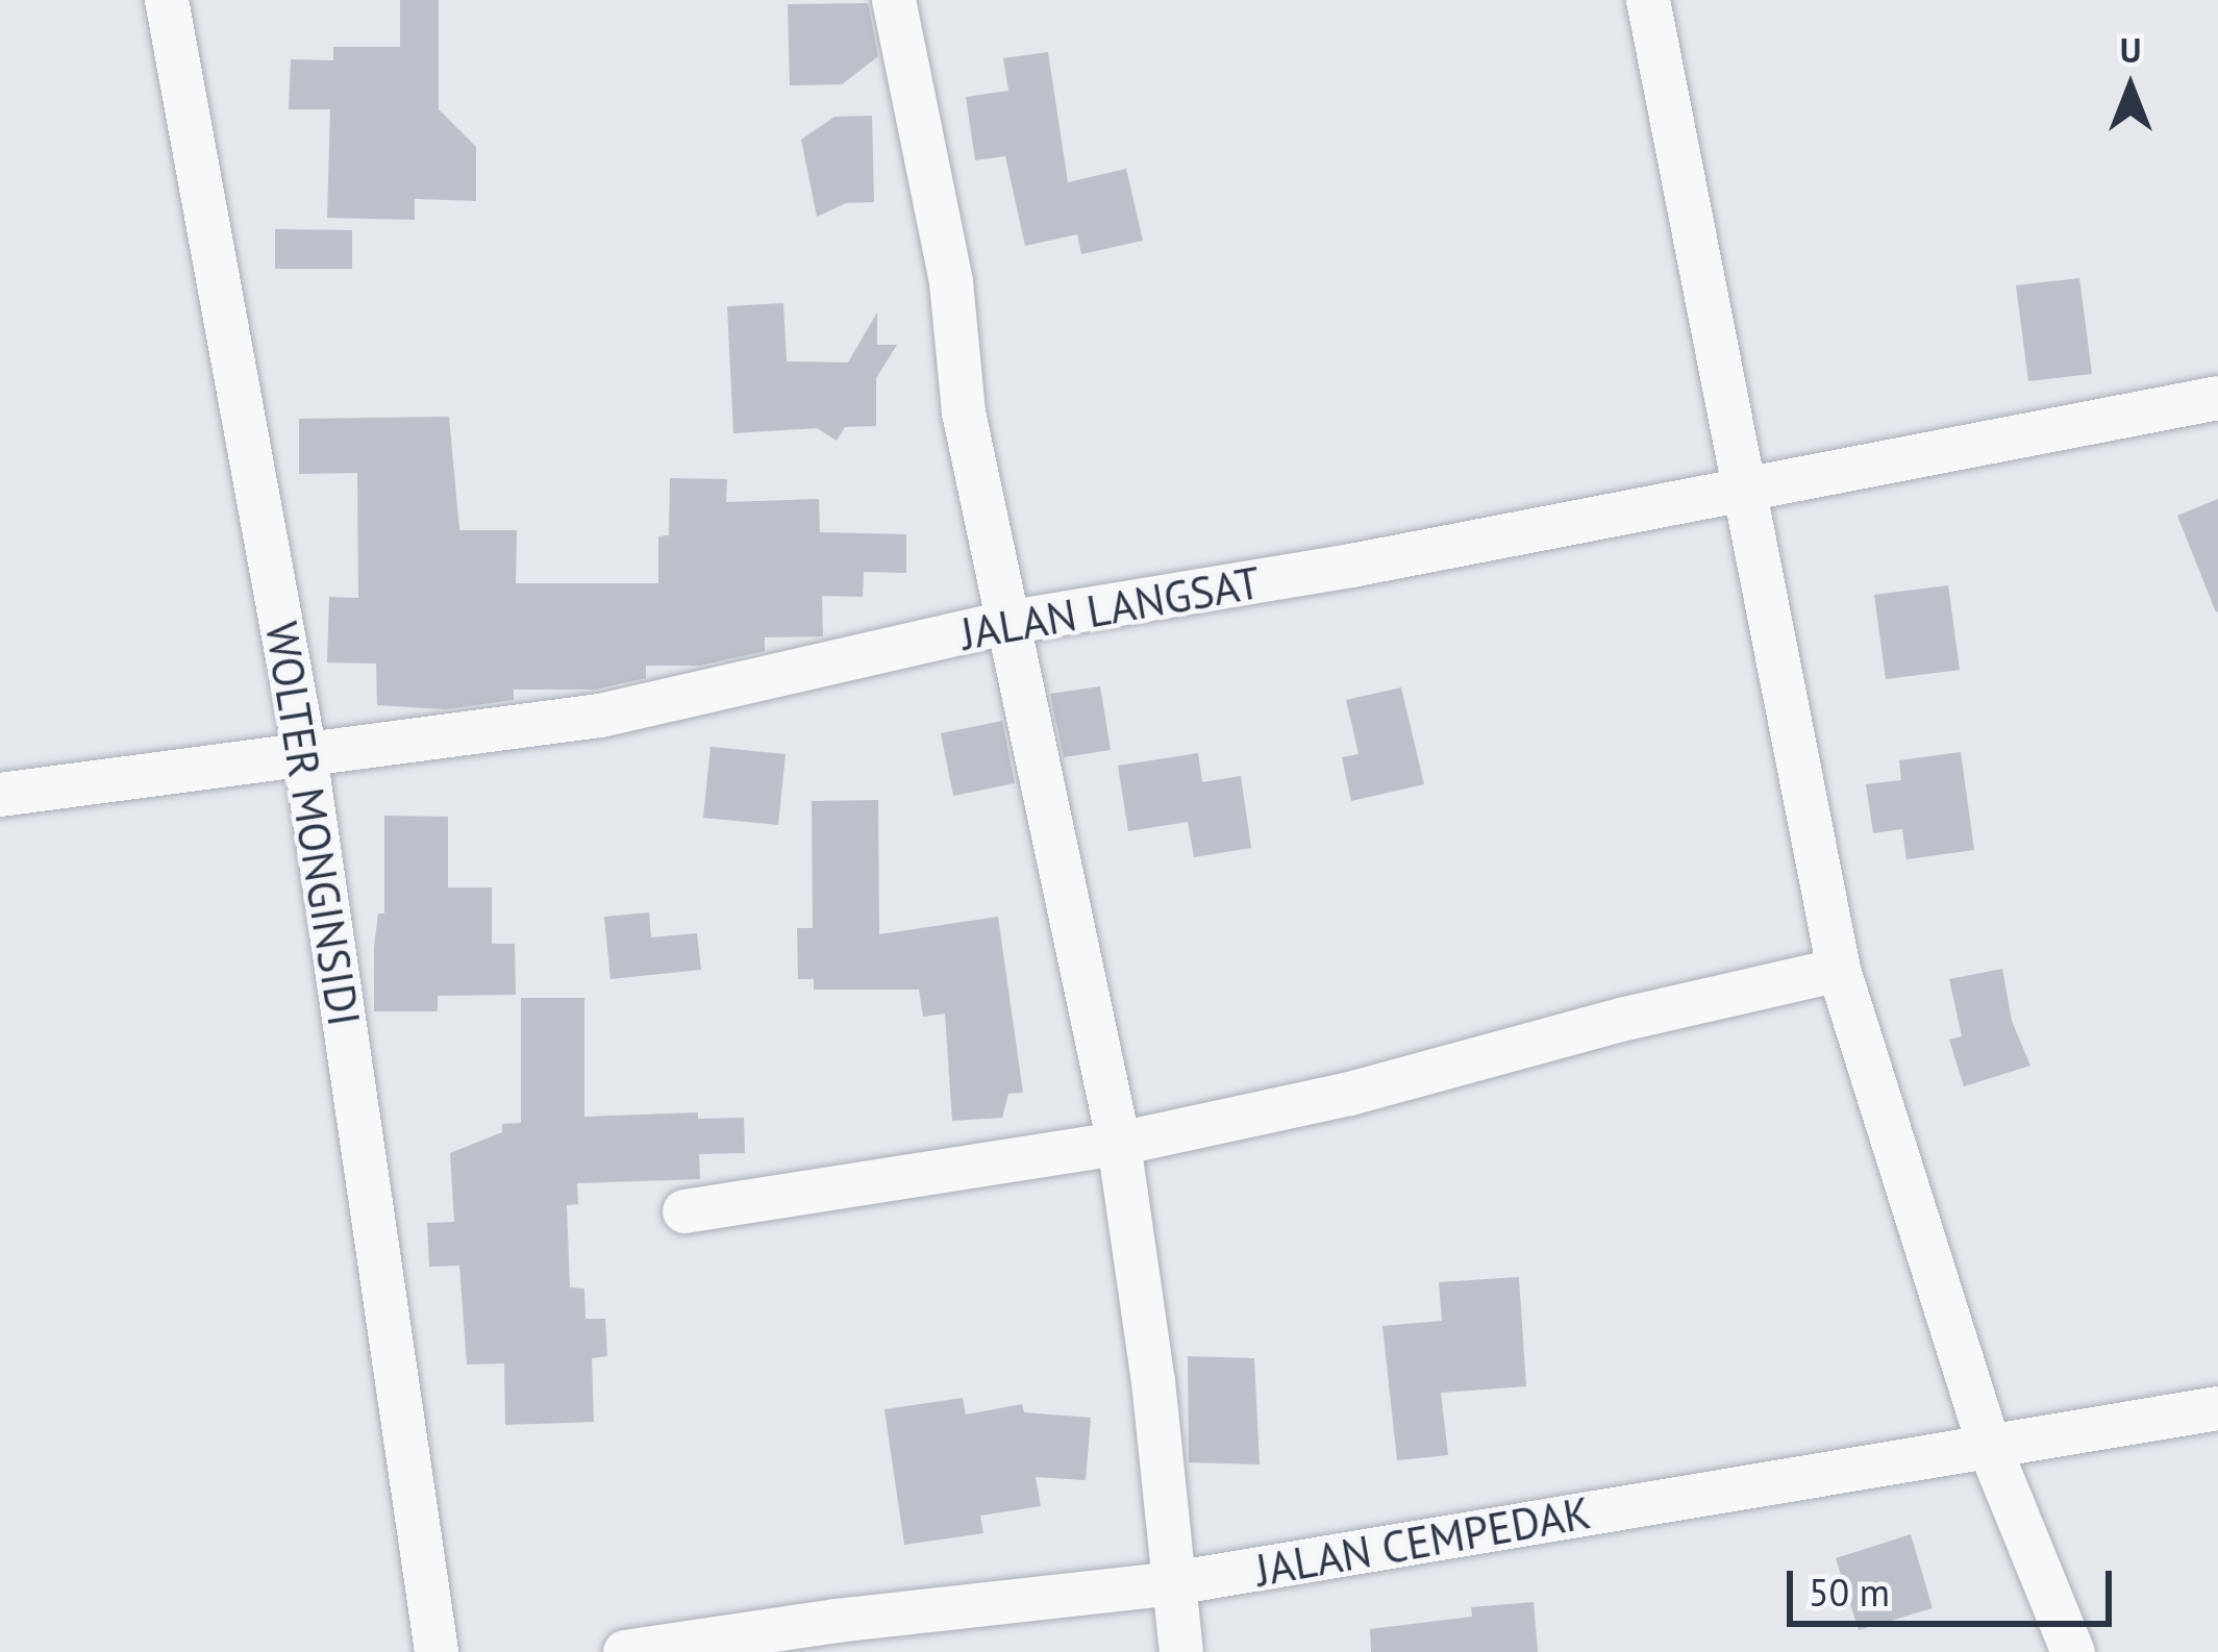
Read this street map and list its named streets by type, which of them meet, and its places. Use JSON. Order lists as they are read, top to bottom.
{
  "streets": {
    "street": ["JALAN LANGSAT", "WOLTER MONGINSIDI", "JALAN CEMPEDAK"]
  },
  "crossings": [
    ["JALAN LANGSAT", "WOLTER MONGINSIDI"]
  ],
  "scale_bar": "50 m",
  "north": "top"
}
